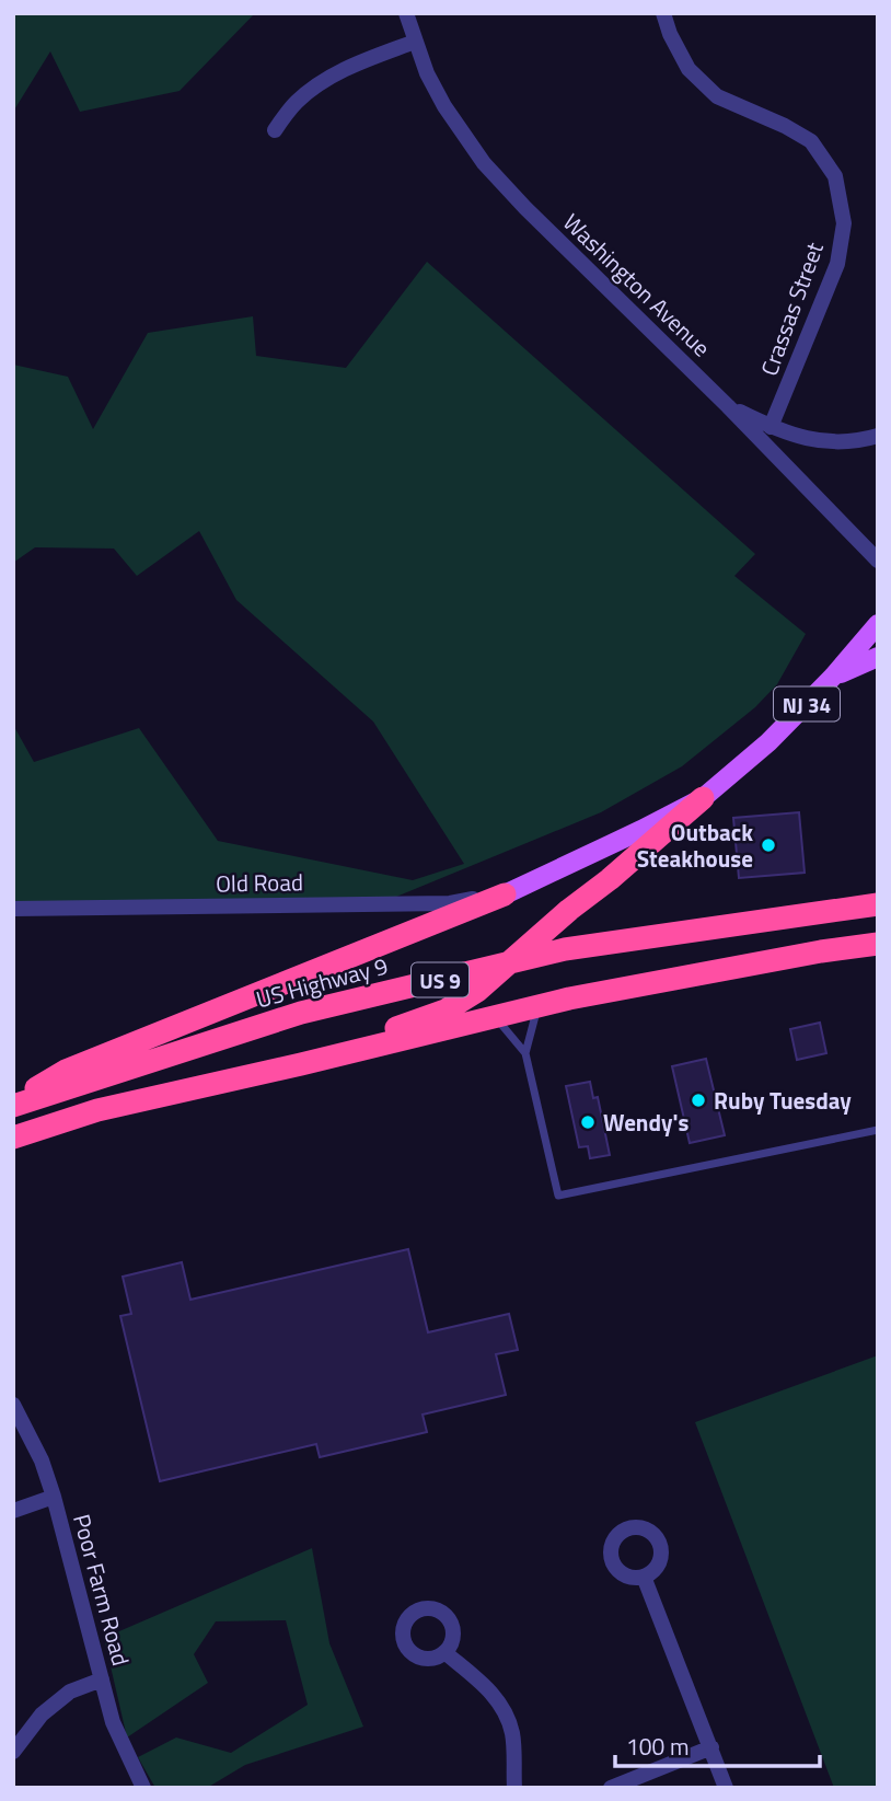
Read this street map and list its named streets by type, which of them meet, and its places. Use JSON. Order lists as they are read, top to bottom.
{
  "streets": {
    "highway": ["US 9", "US Highway 9"],
    "main road": ["NJ 34"],
    "street": [
      "Washington Avenue",
      "Crassas Street",
      "Old Road",
      "Poor Farm Road"
    ]
  },
  "places": ["Outback Steakhouse", "Ruby Tuesday", "Wendy's"],
  "scale_bar": "100 m"
}
